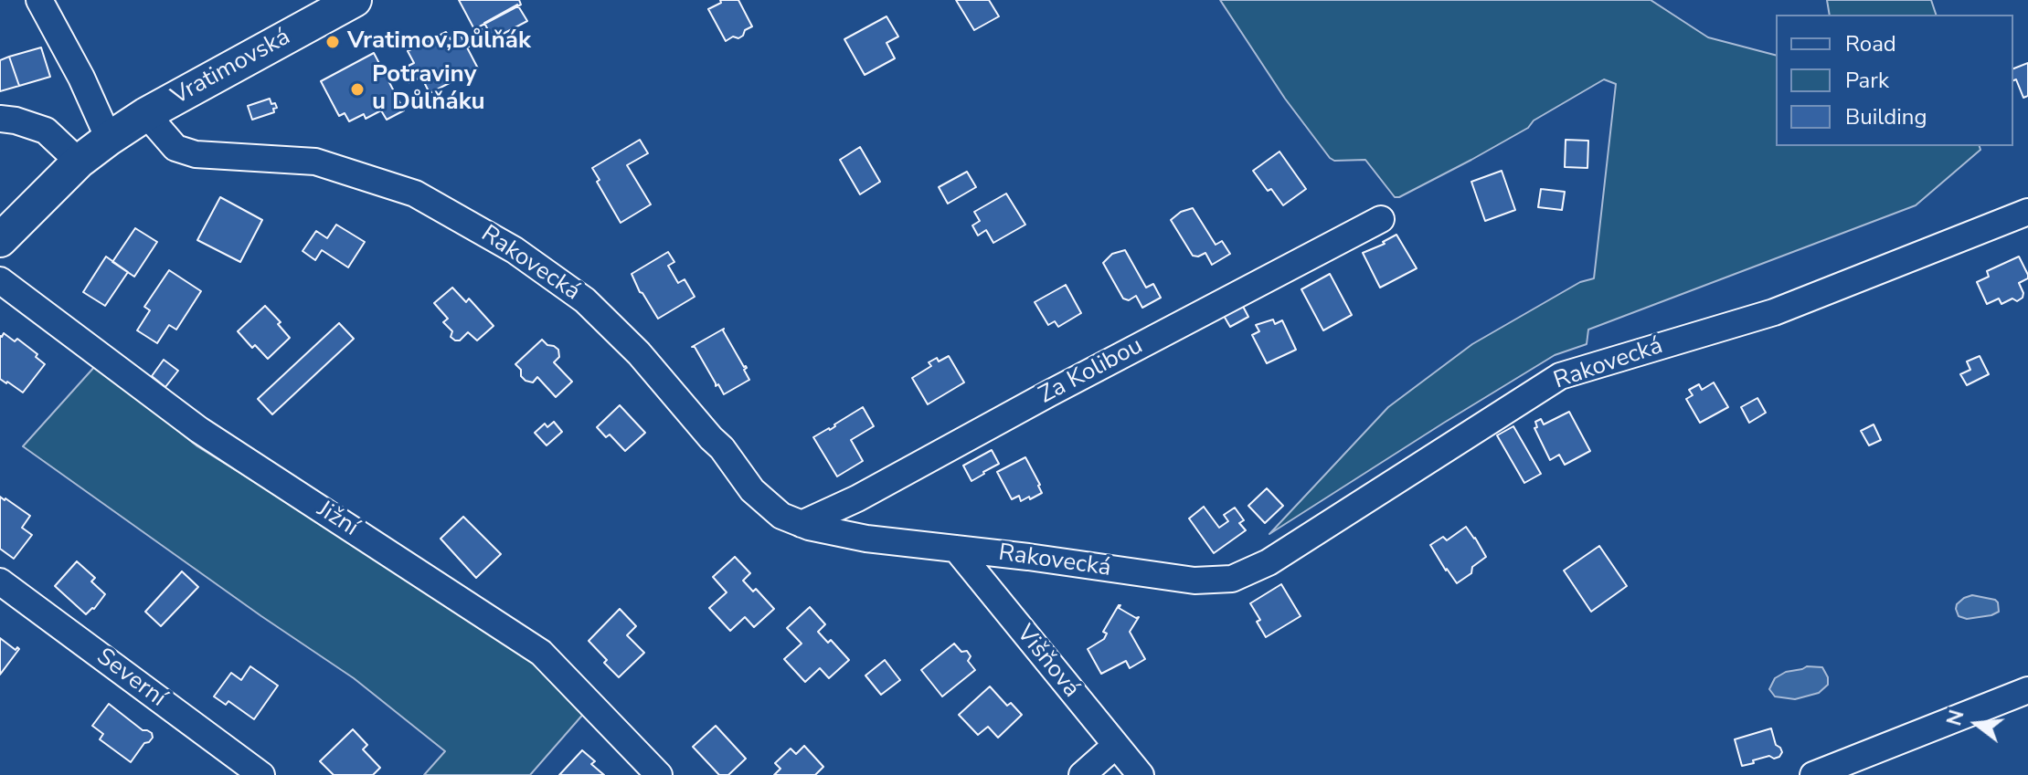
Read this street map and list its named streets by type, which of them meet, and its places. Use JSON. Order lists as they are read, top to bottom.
{
  "streets": {
    "main road": ["Vratimovská"],
    "street": [
      "Rakovecká",
      "Za Kolibou",
      "Jižní",
      "Višňová",
      "Severní"
    ]
  },
  "crossings": [
    ["Vratimovská", "Rakovecká"],
    ["Rakovecká", "Za Kolibou"],
    ["Rakovecká", "Višňová"]
  ],
  "places": ["Vratimov,Důlňák", "Potraviny u Důlňáku"],
  "legend": ["Road", "Park", "Building"],
  "north": "left"
}
